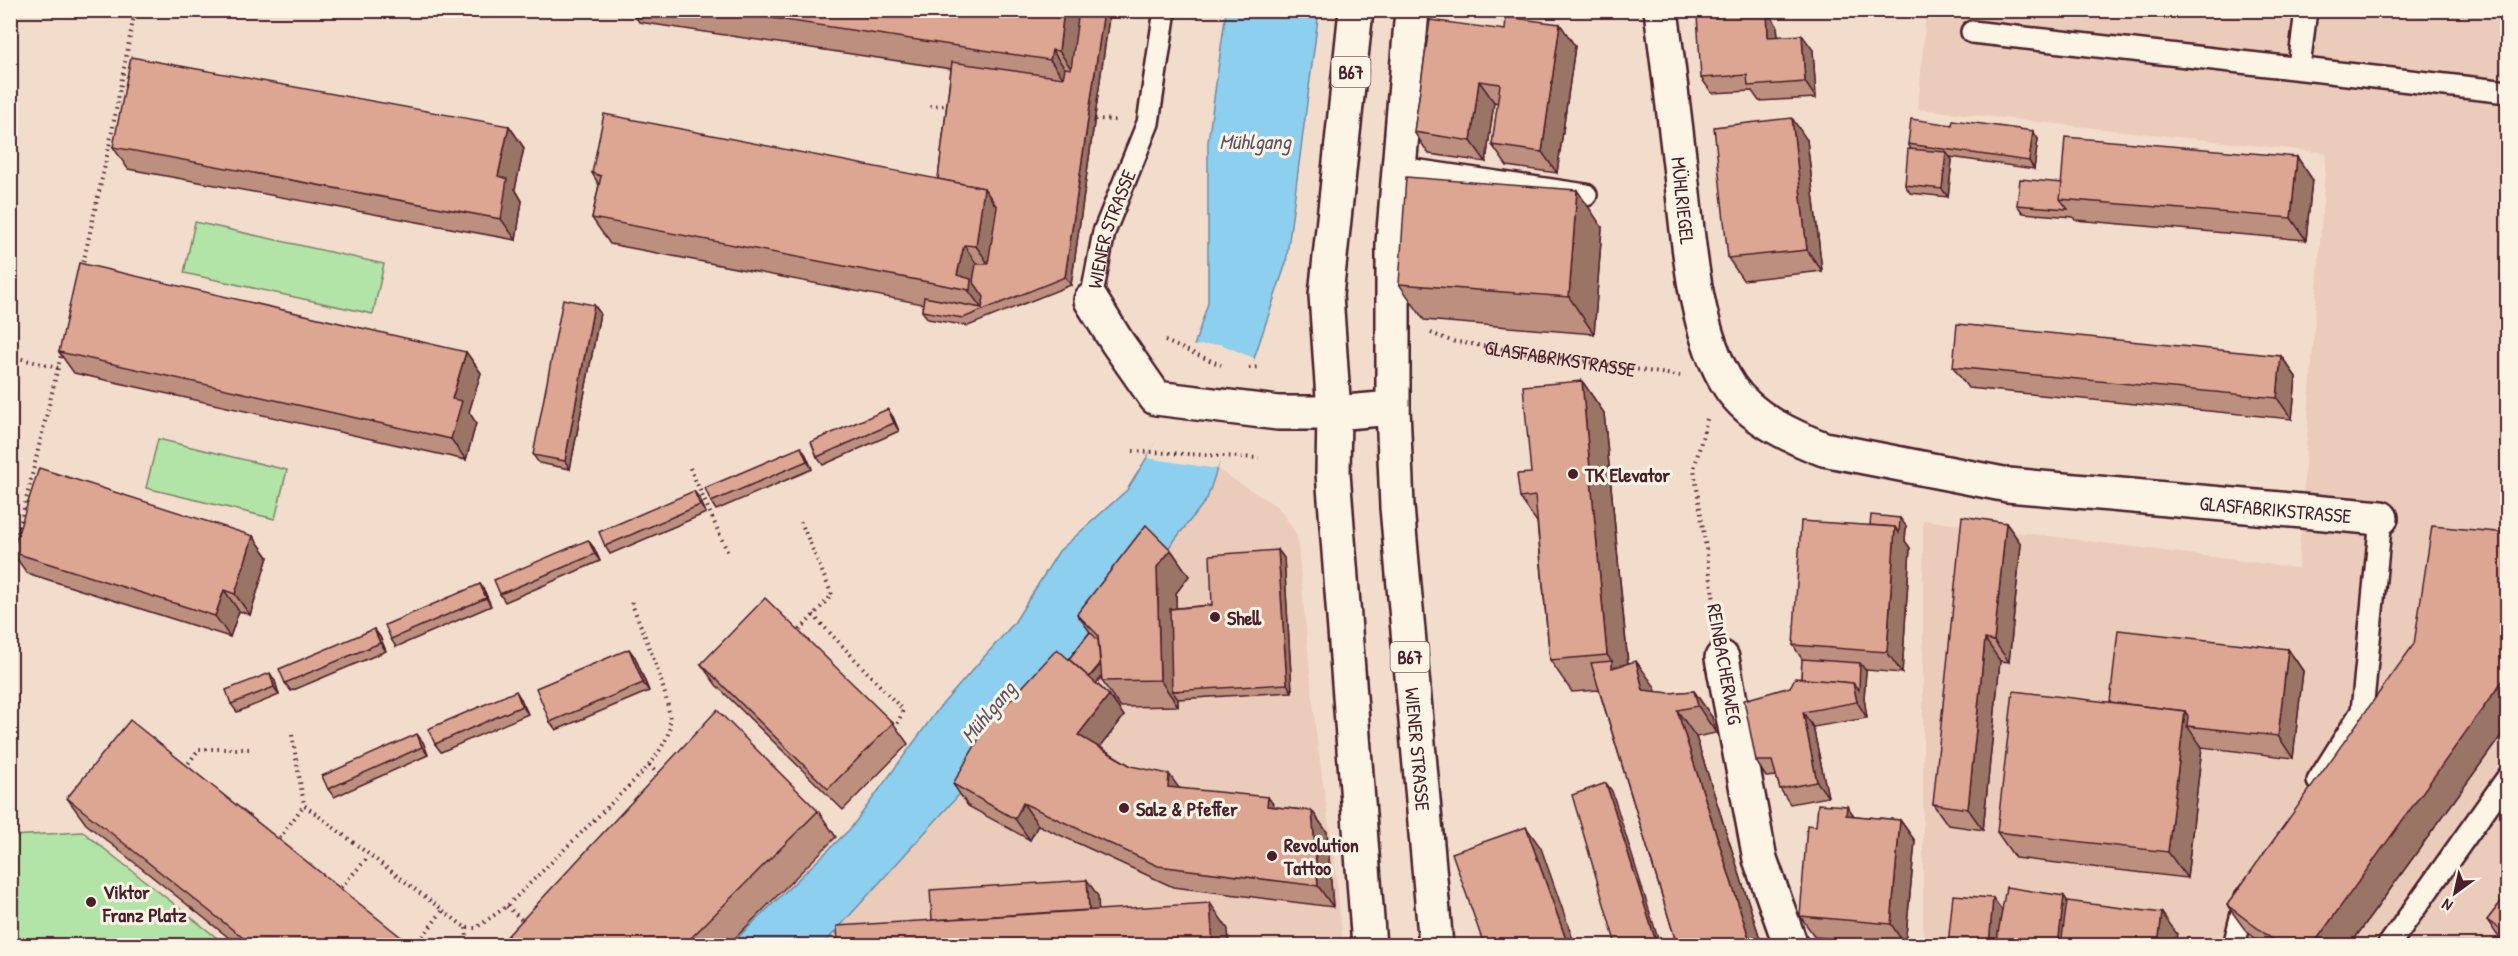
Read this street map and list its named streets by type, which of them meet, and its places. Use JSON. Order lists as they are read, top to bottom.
{
  "streets": {
    "main road": [
      "B67",
      "MÜHLRIEGEL",
      "WIENER STRASSE",
      "GLASFABRIKSTRASSE",
      "REINBACHERWEG"
    ]
  },
  "crossings": [
    ["B67", "WIENER STRASSE"],
    ["MÜHLRIEGEL", "GLASFABRIKSTRASSE"],
    ["MÜHLRIEGEL", "REINBACHERWEG"],
    ["GLASFABRIKSTRASSE", "REINBACHERWEG"]
  ],
  "water": ["Mühlgang"],
  "places": [
    "TK Elevator",
    "Shell",
    "Salz & Pfeffer",
    "Revolution Tattoo",
    "Viktor Franz Platz"
  ],
  "north": "bottom left"
}
